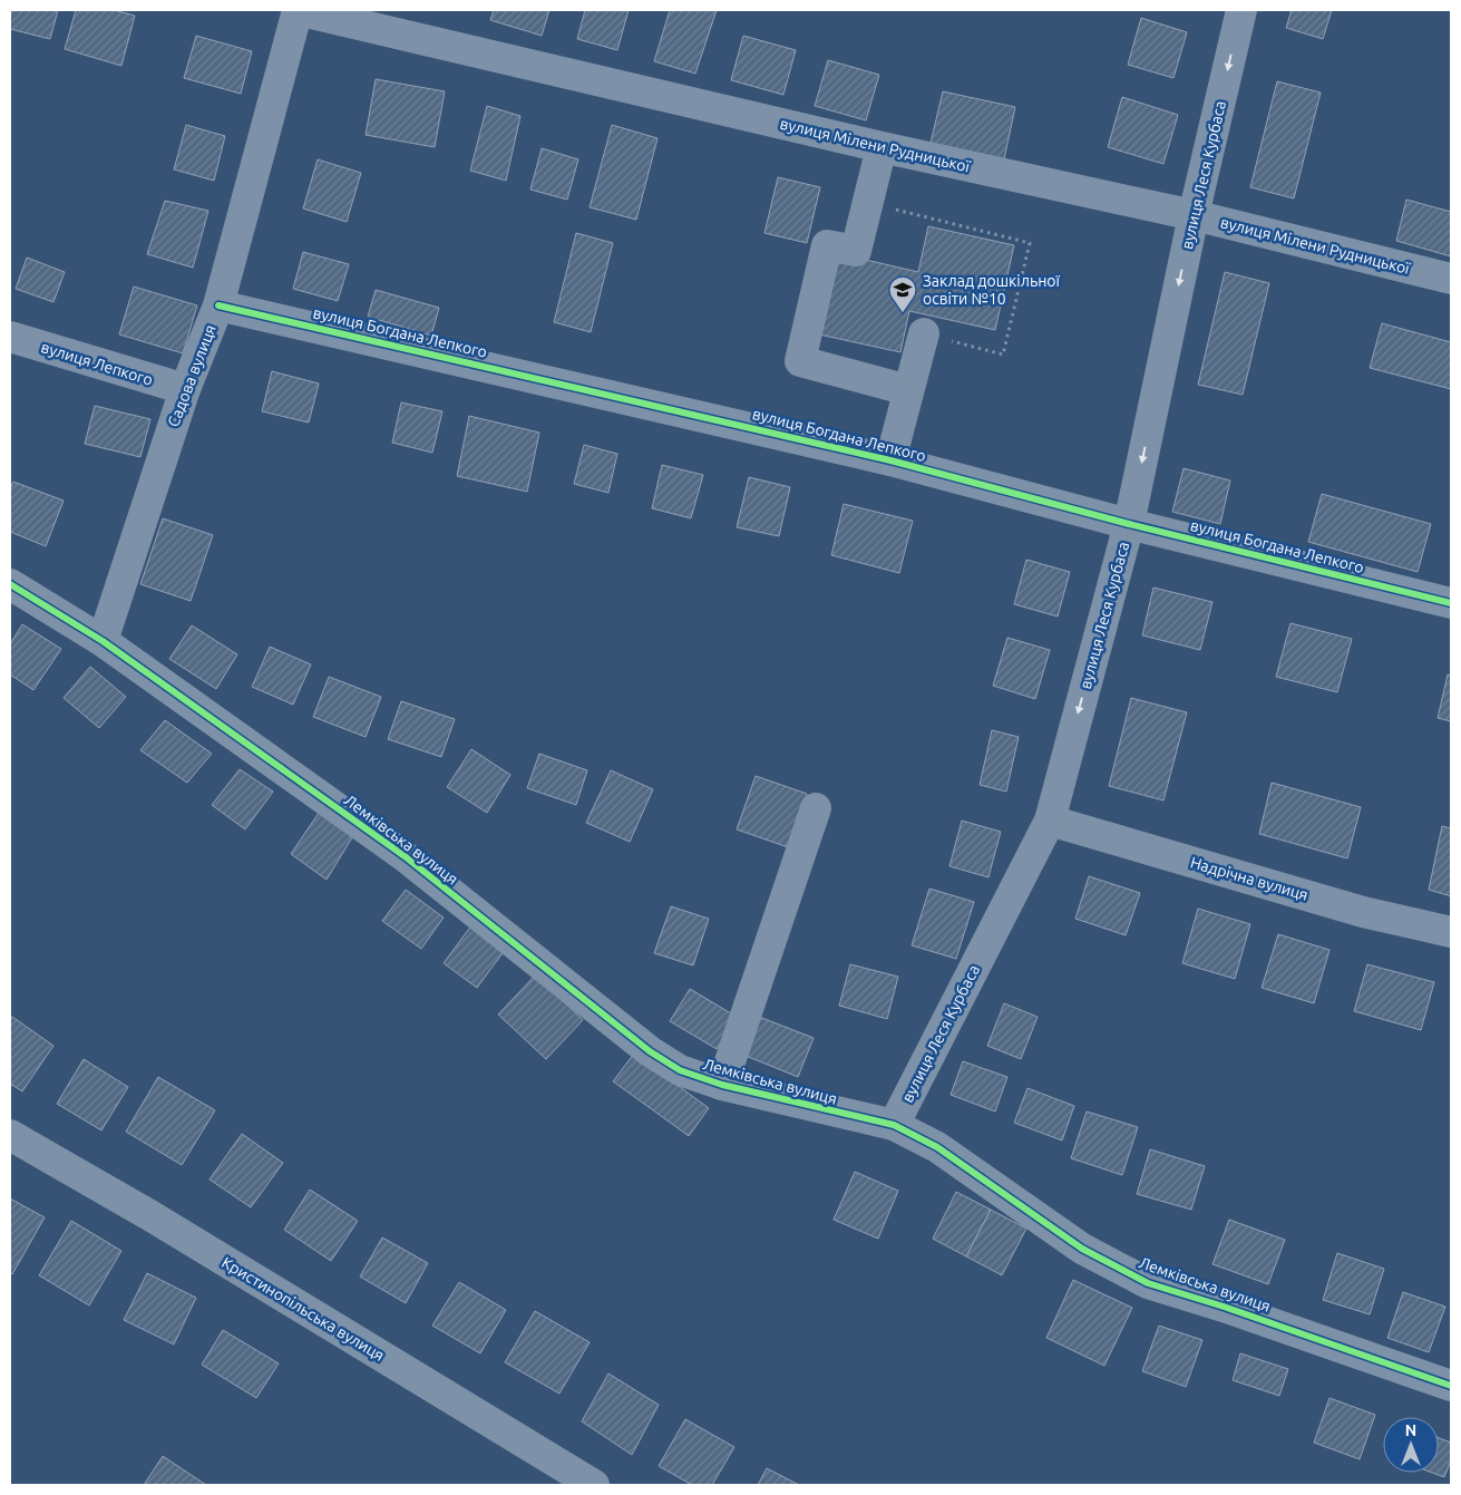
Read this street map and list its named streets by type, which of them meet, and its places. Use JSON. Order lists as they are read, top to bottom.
{
  "streets": {
    "street": [
      "вулиця Мілени Рудницької",
      "вулиця Леся Курбаса",
      "вулиця Богдана Лепкого",
      "вулиця Лепкого",
      "Садова вулиця",
      "Лемківська вулиця",
      "Надрічна вулиця",
      "Кристинопільська вулиця"
    ]
  },
  "crossings": [
    ["вулиця Мілени Рудницької", "вулиця Леся Курбаса"],
    ["вулиця Мілени Рудницької", "Садова вулиця"],
    ["вулиця Леся Курбаса", "вулиця Богдана Лепкого"],
    ["вулиця Леся Курбаса", "Лемківська вулиця"],
    ["вулиця Леся Курбаса", "Надрічна вулиця"],
    ["вулиця Богдана Лепкого", "Садова вулиця"],
    ["вулиця Лепкого", "Садова вулиця"],
    ["Садова вулиця", "Лемківська вулиця"]
  ],
  "one_way": ["вулиця Леся Курбаса"],
  "places": {
    "school or university": ["Заклад дошкільної освіти №10"]
  },
  "north": "top"
}
